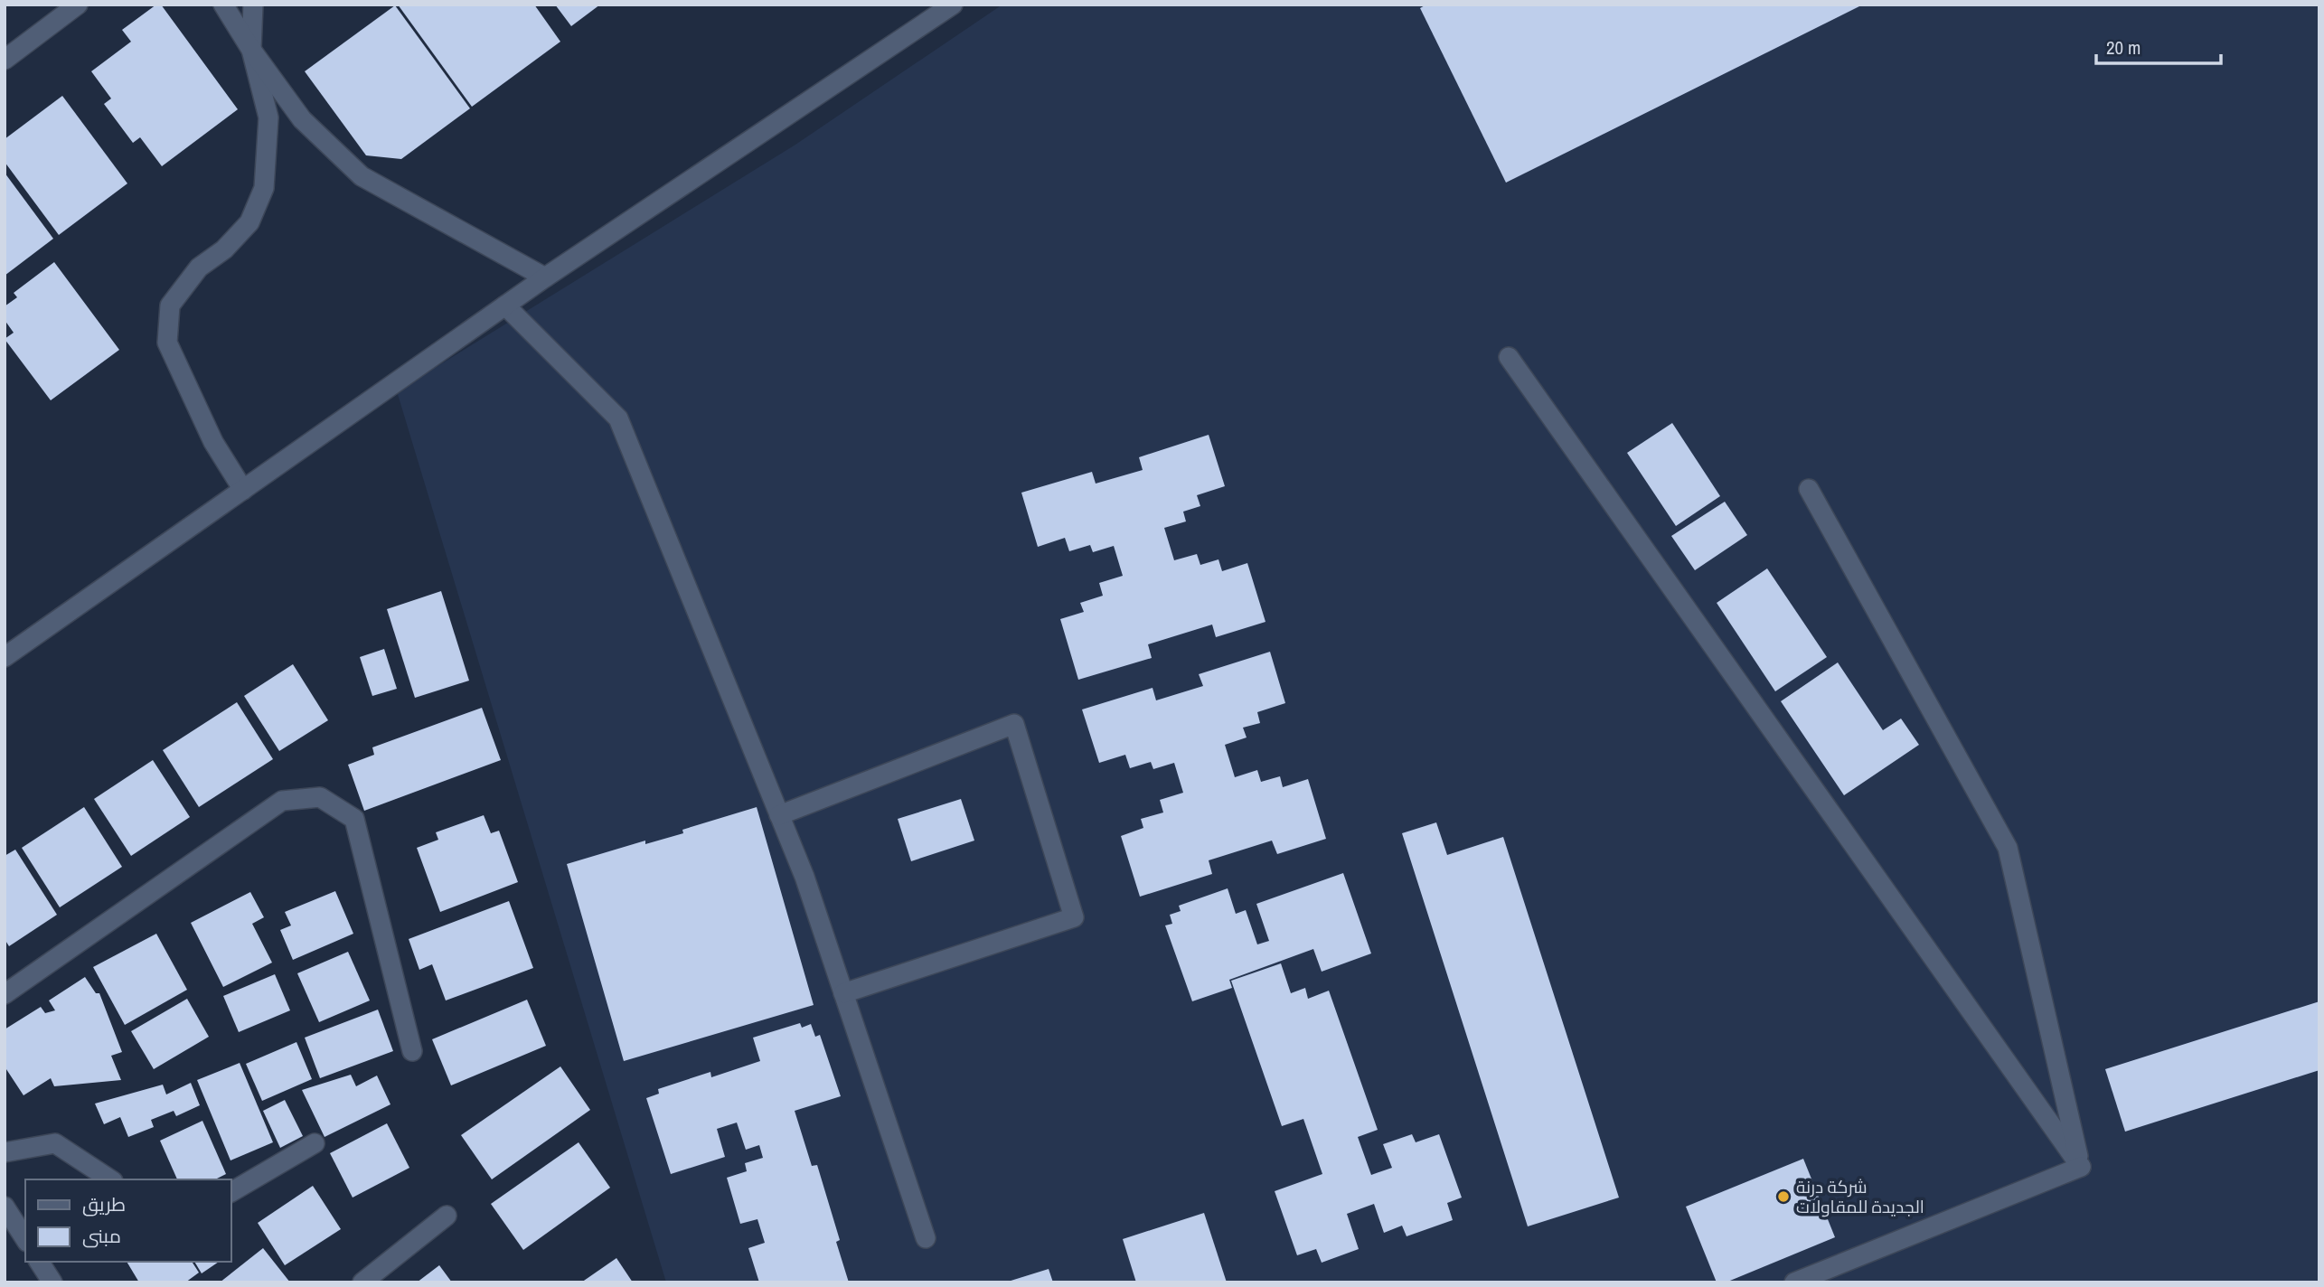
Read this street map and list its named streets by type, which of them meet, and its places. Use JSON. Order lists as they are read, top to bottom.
{
  "places": ["شركة درنة الجديدة للمقاولات"],
  "legend": ["طريق", "مبنى"],
  "scale_bar": "20 m"
}
